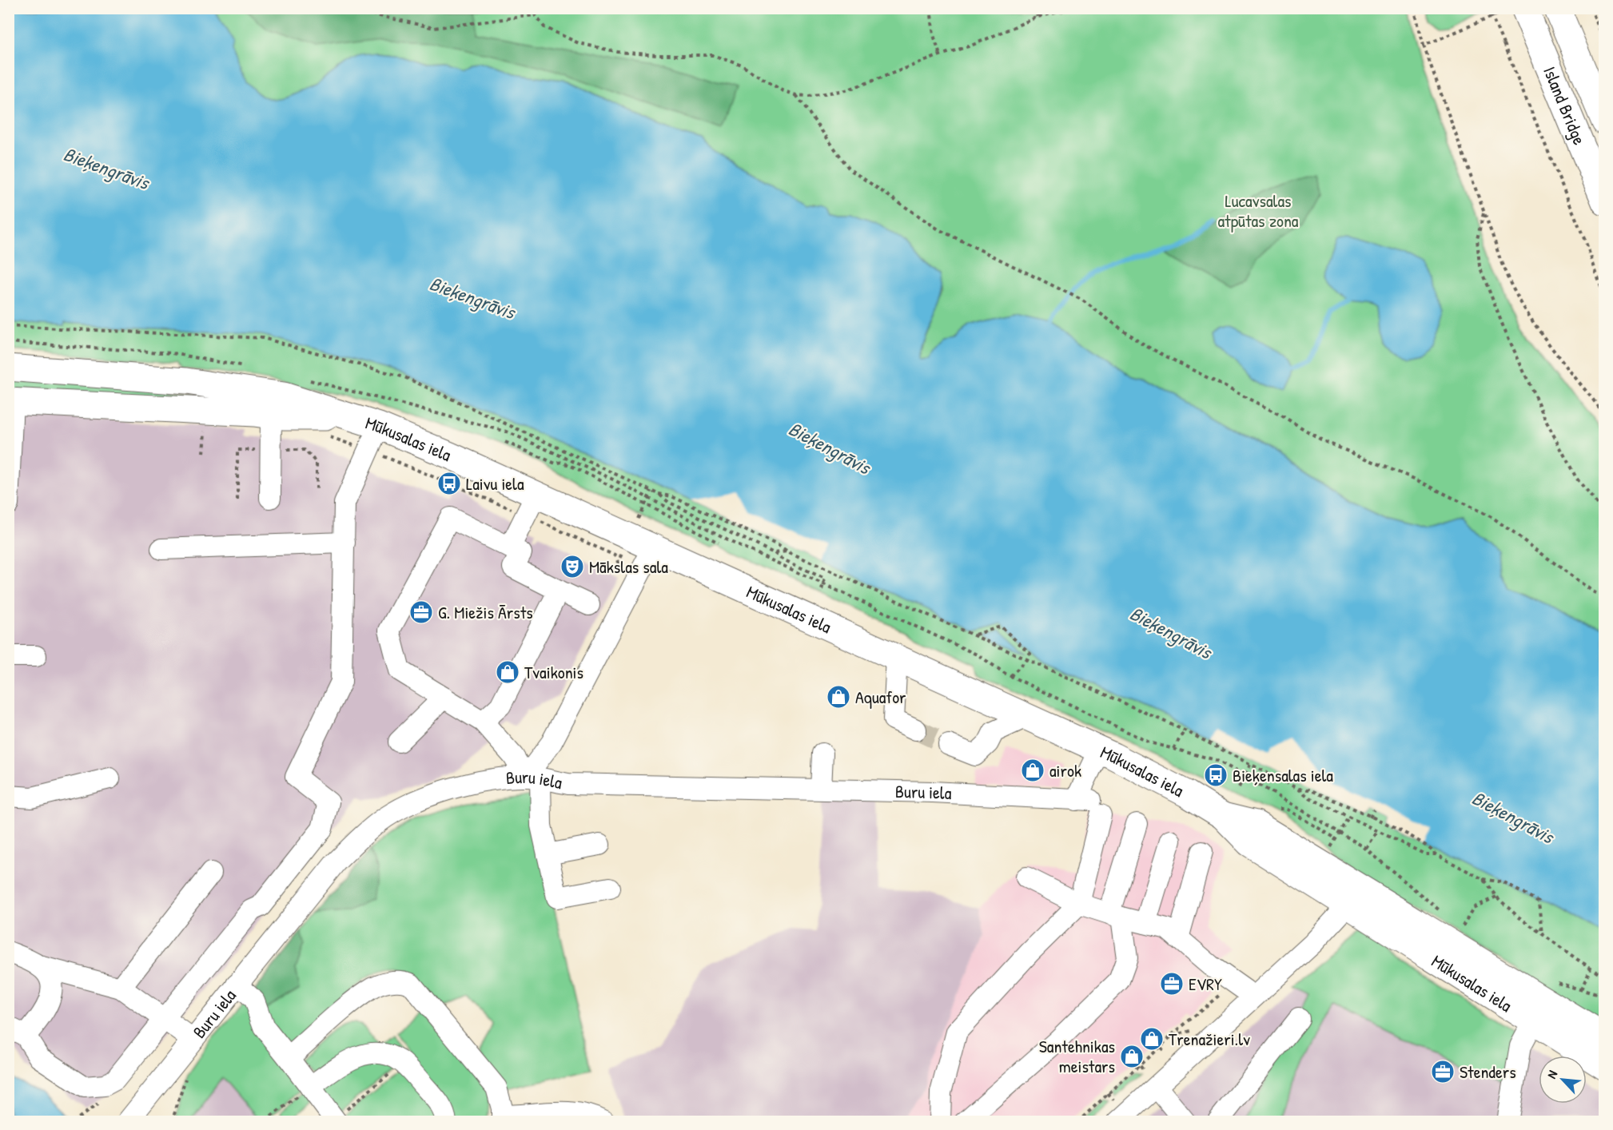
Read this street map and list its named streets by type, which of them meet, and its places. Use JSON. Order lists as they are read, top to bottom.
{
  "streets": {
    "main road": ["Island Bridge", "Mūkusalas iela"],
    "street": ["Buru iela"]
  },
  "water": ["Bieķengrāvis"],
  "parks": ["Lucavsalas atpūtas zona"],
  "places": {
    "bus stop": ["Laivu iela", "Bieķensalas iela"],
    "theatre": ["Mākslas sala"],
    "office": ["G. Miežis Ārsts", "EVRY", "Stenders"],
    "shop": [
      "Tvaikonis",
      "Aquafor",
      "airok",
      "Trenažieri.lv",
      "Santehnikas meistars"
    ]
  },
  "north": "top left"
}
